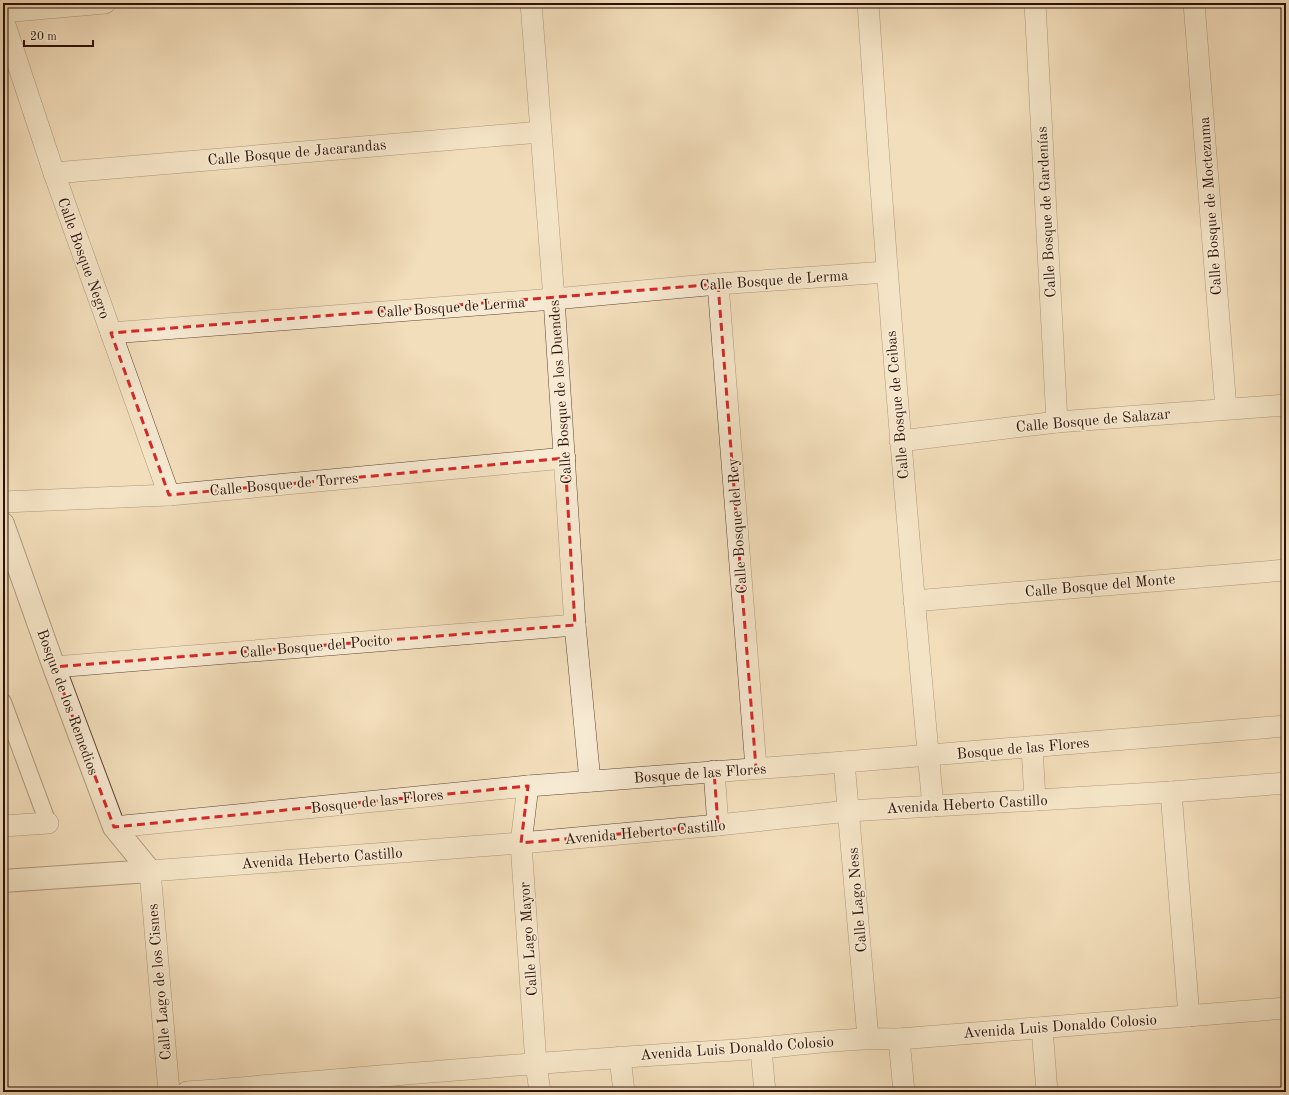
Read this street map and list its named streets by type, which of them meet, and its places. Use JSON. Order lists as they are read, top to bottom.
{
  "streets": {
    "street": [
      "Calle Bosque de Jacarandas",
      "Calle Bosque de Moctezuma",
      "Calle Bosque de Gardenías",
      "Calle Bosque Negro",
      "Calle Bosque de Lerma",
      "Calle Bosque de los Duendes",
      "Calle Bosque de Ceibas",
      "Calle Bosque de Salazar",
      "Calle Bosque de Torres",
      "Calle Bosque del Rey",
      "Calle Bosque del Monte",
      "Calle Bosque del Pocito",
      "Bosque de los Remedios",
      "Bosque de las Flores",
      "Avenida Heberto Castillo",
      "Calle Lago Ness",
      "Calle Lago Mayor",
      "Calle Lago de los Cisnes",
      "Avenida Luis Donaldo Colosio"
    ]
  },
  "crossings": [
    ["Calle Bosque de Jacarandas", "Calle Bosque Negro"],
    ["Calle Bosque de Jacarandas", "Calle Bosque de los Duendes"],
    ["Calle Bosque de Moctezuma", "Calle Bosque de Salazar"],
    ["Calle Bosque de Gardenías", "Calle Bosque de Salazar"],
    ["Calle Bosque Negro", "Calle Bosque de Lerma"],
    ["Calle Bosque Negro", "Calle Bosque de Torres"],
    ["Calle Bosque de Lerma", "Calle Bosque de los Duendes"],
    ["Calle Bosque de Lerma", "Calle Bosque de Ceibas"],
    ["Calle Bosque de Lerma", "Calle Bosque del Rey"],
    ["Calle Bosque de los Duendes", "Calle Bosque de Torres"],
    ["Calle Bosque de los Duendes", "Calle Bosque del Pocito"],
    ["Calle Bosque de los Duendes", "Bosque de las Flores"],
    ["Calle Bosque de Ceibas", "Calle Bosque de Salazar"],
    ["Calle Bosque de Ceibas", "Calle Bosque del Monte"],
    ["Calle Bosque de Ceibas", "Bosque de las Flores"],
    ["Calle Bosque de Ceibas", "Avenida Heberto Castillo"],
    ["Calle Bosque del Rey", "Bosque de las Flores"],
    ["Calle Bosque del Pocito", "Bosque de los Remedios"],
    ["Bosque de los Remedios", "Bosque de las Flores"],
    ["Bosque de los Remedios", "Avenida Heberto Castillo"],
    ["Bosque de los Remedios", "Calle Lago de los Cisnes"],
    ["Bosque de las Flores", "Calle Lago Ness"],
    ["Bosque de las Flores", "Calle Lago Mayor"],
    ["Avenida Heberto Castillo", "Calle Lago Ness"],
    ["Avenida Heberto Castillo", "Calle Lago Mayor"],
    ["Avenida Heberto Castillo", "Calle Lago de los Cisnes"],
    ["Calle Lago Ness", "Avenida Luis Donaldo Colosio"],
    ["Calle Lago Mayor", "Avenida Luis Donaldo Colosio"]
  ],
  "scale_bar": "20 m"
}
